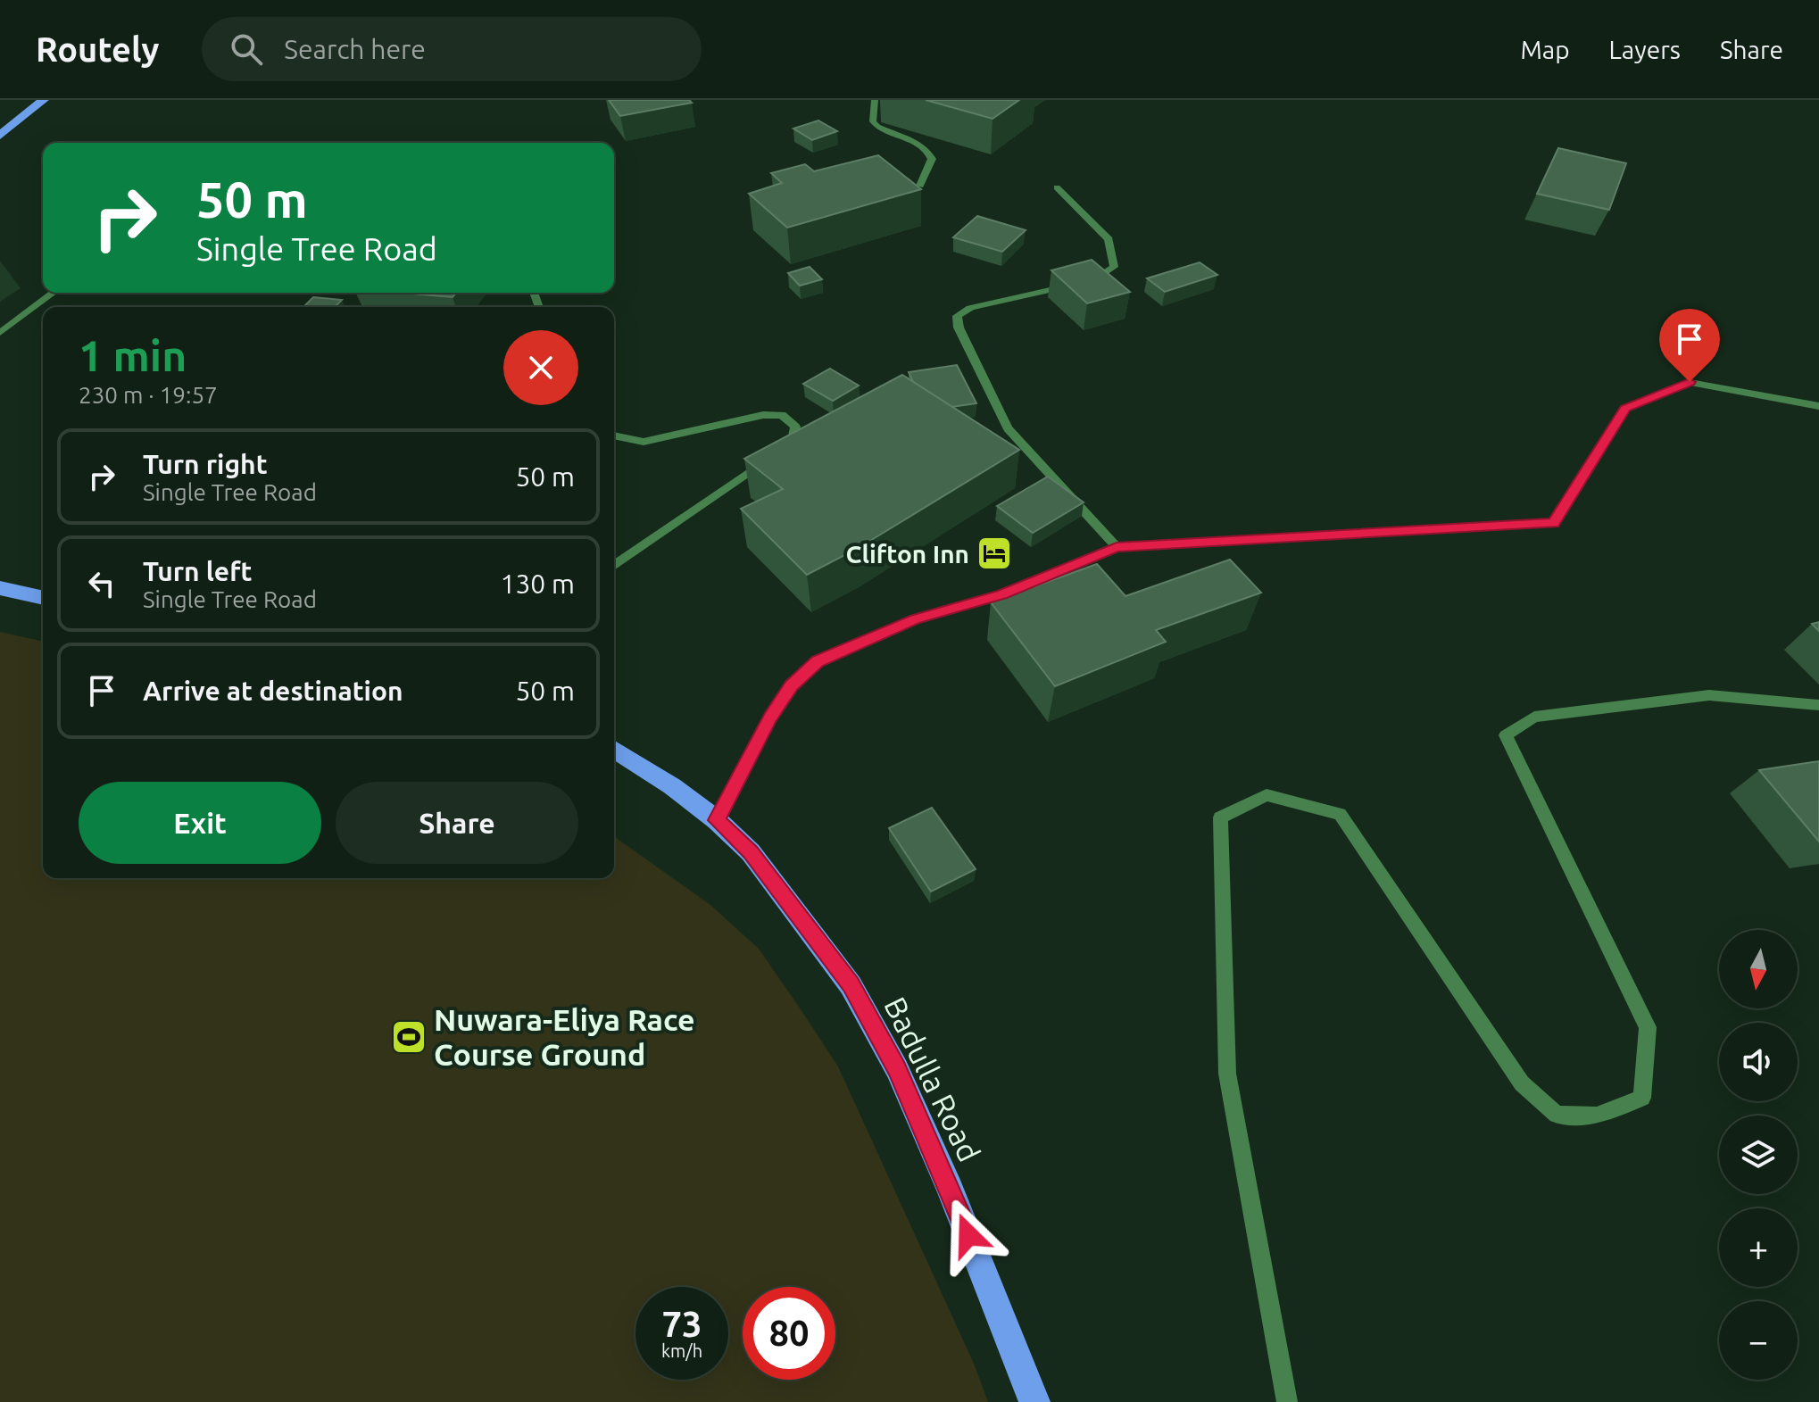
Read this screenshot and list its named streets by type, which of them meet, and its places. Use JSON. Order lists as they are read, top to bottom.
{
  "streets": {
    "highway": ["Badulla Road"]
  },
  "places": {
    "hotel": ["Clifton Inn"],
    "sports": ["Nuwara-Eliya Race Course Ground"]
  },
  "north": "bottom",
  "page": {
    "header": "Routely",
    "search": "Search here",
    "nav": ["Map", "Layers", "Share"],
    "turn": ["50 m", "Single Tree Road"],
    "heading": ["1 min", "230 m · 19:57"],
    "list": [
      {
        "name": "Turn right",
        "note": "Single Tree Road",
        "value": "50 m"
      },
      {
        "name": "Turn left",
        "note": "Single Tree Road",
        "value": "130 m"
      },
      {
        "name": "Arrive at destination",
        "value": "50 m"
      }
    ],
    "buttons": ["Exit", "Share"],
    "map_buttons": ["+", "−"],
    "speed": "73 km/h",
    "limit": "80"
  }
}
